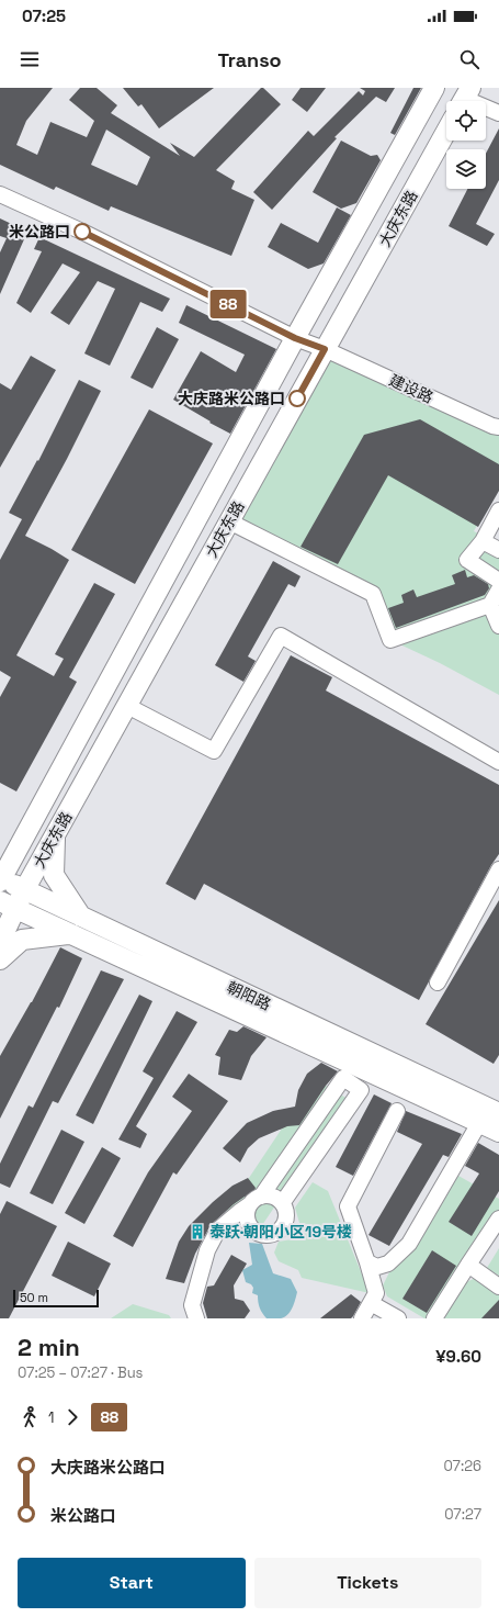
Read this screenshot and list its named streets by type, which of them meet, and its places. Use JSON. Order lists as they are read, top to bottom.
{
  "streets": {
    "main road": ["大庆东路", "朝阳路"],
    "street": ["建设路"]
  },
  "crossings": [
    ["大庆东路", "建设路"],
    ["大庆东路", "朝阳路"]
  ],
  "places": {
    "other": ["米公路口", "大庆路米公路口"],
    "building": ["泰跃·朝阳小区19号楼"]
  },
  "lines": ["bus line 88"],
  "scale_bar": "50 m",
  "page": {
    "status": "07:25",
    "header": "Transo",
    "on_map": "88",
    "scale": "50 m",
    "heading": ["2 min", "07:25 – 07:27 · Bus", "¥9.60"],
    "legs": ["1", "88"],
    "list": [
      {
        "name": "大庆路米公路口",
        "value": "07:26"
      },
      {
        "name": "米公路口",
        "value": "07:27"
      }
    ],
    "buttons": ["Start", "Tickets"]
  }
}
